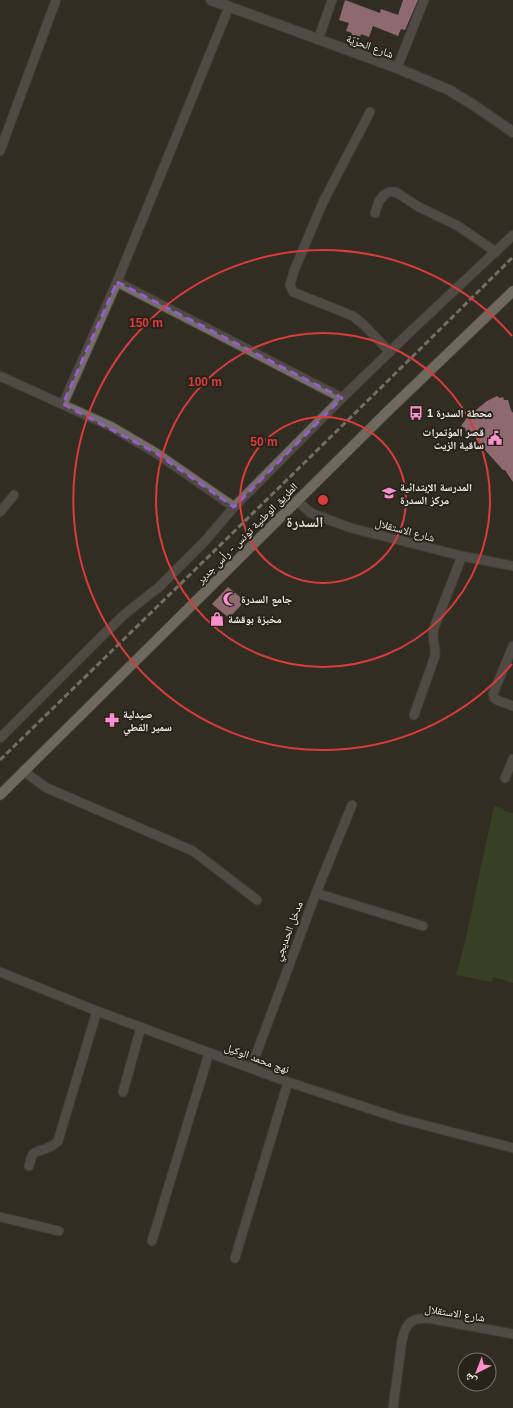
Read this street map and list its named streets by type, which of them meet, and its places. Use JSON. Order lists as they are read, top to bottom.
{
  "streets": {
    "main road": ["الطريق الوطنية تونس - رأس جدير"],
    "street": [
      "شارع الحرّيّة",
      "شارع الاستقلال",
      "مدخل الحديجي",
      "نهج محمد الوكيل"
    ]
  },
  "crossings": [
    ["شارع الاستقلال", "الطريق الوطنية تونس - رأس جدير"],
    ["مدخل الحديجي", "نهج محمد الوكيل"]
  ],
  "districts": ["السدرة"],
  "places": {
    "bus stop": ["محطة السدرة 1"],
    "public building": ["قصر المؤتمرات ساقية الزيت"],
    "school or university": ["المدرسة الإبتدائية مركز السدرة"],
    "mosque": ["جامع السدرة"],
    "shop": ["مخبزة بوقشة"],
    "pharmacy": ["صيدلية سمير القطي"]
  },
  "north": "bottom left",
  "rings": ["150 m", "100 m", "50 m"]
}
